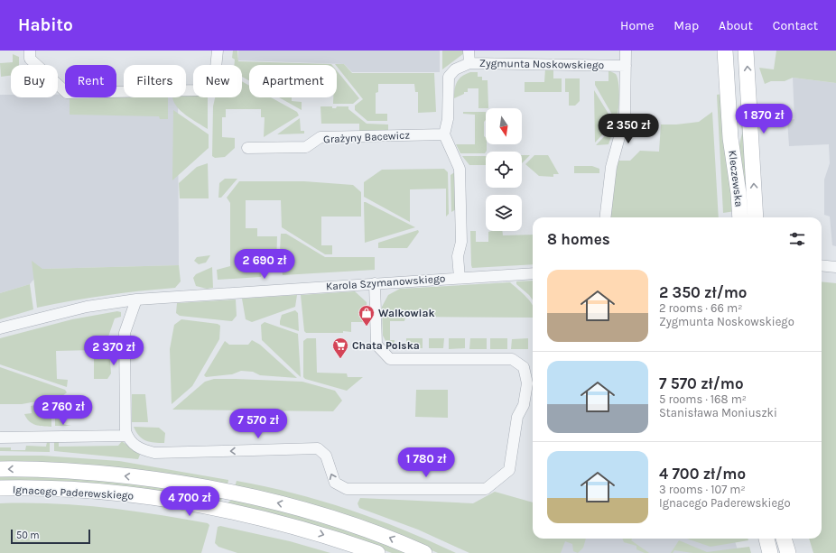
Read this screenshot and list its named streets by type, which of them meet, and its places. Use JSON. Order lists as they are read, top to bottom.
{
  "streets": {
    "main road": ["Kleczewska", "Ignacego Paderewskiego"],
    "street": ["Zygmunta Noskowskiego", "Grażyny Bacewicz", "Karola Szymanowskiego"]
  },
  "places": {
    "shop": ["Walkowiak"],
    "supermarket": ["Chata Polska"]
  },
  "scale_bar": "50 m",
  "north": "bottom",
  "page": {
    "header": "Habito",
    "nav": [
      "Home",
      "Map",
      "About",
      "Contact"
    ],
    "chip": [
      "Buy",
      "Rent",
      "Filters",
      "New",
      "Apartment"
    ],
    "price": [
      "1 870 zł",
      "2 350 zł",
      "2 690 zł",
      "2 370 zł",
      "2 760 zł",
      "7 570 zł",
      "1 780 zł",
      "4 700 zł"
    ],
    "heading": "8 homes",
    "list": [
      {
        "name": "2 350 zł/mo",
        "note": "2 rooms · 66 m² · Zygmunta Noskowskiego"
      },
      {
        "name": "7 570 zł/mo",
        "note": "5 rooms · 168 m² · Stanisława Moniuszki"
      },
      {
        "name": "4 700 zł/mo",
        "note": "3 rooms · 107 m² · Ignacego Paderewskiego"
      }
    ],
    "scale": "50 m"
  }
}
